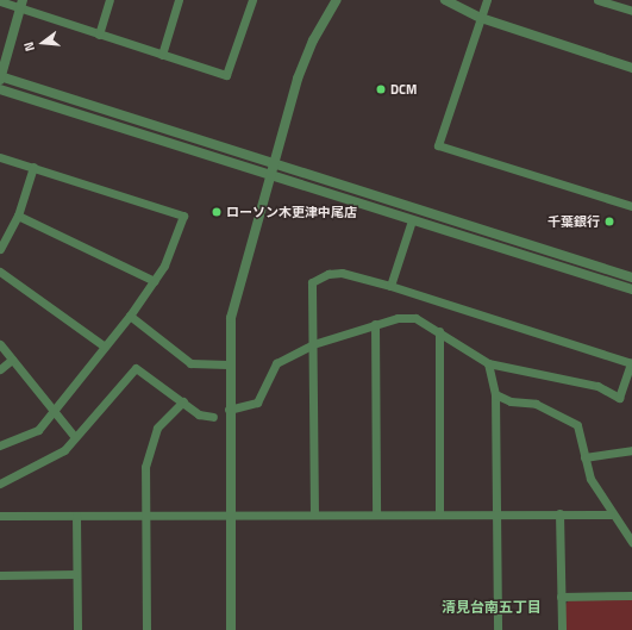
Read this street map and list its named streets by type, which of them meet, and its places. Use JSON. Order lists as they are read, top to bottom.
{
  "districts": ["清見台南五丁目"],
  "places": ["DCM", "ローソン木更津中尾店", "千葉銀行"],
  "north": "left"
}
